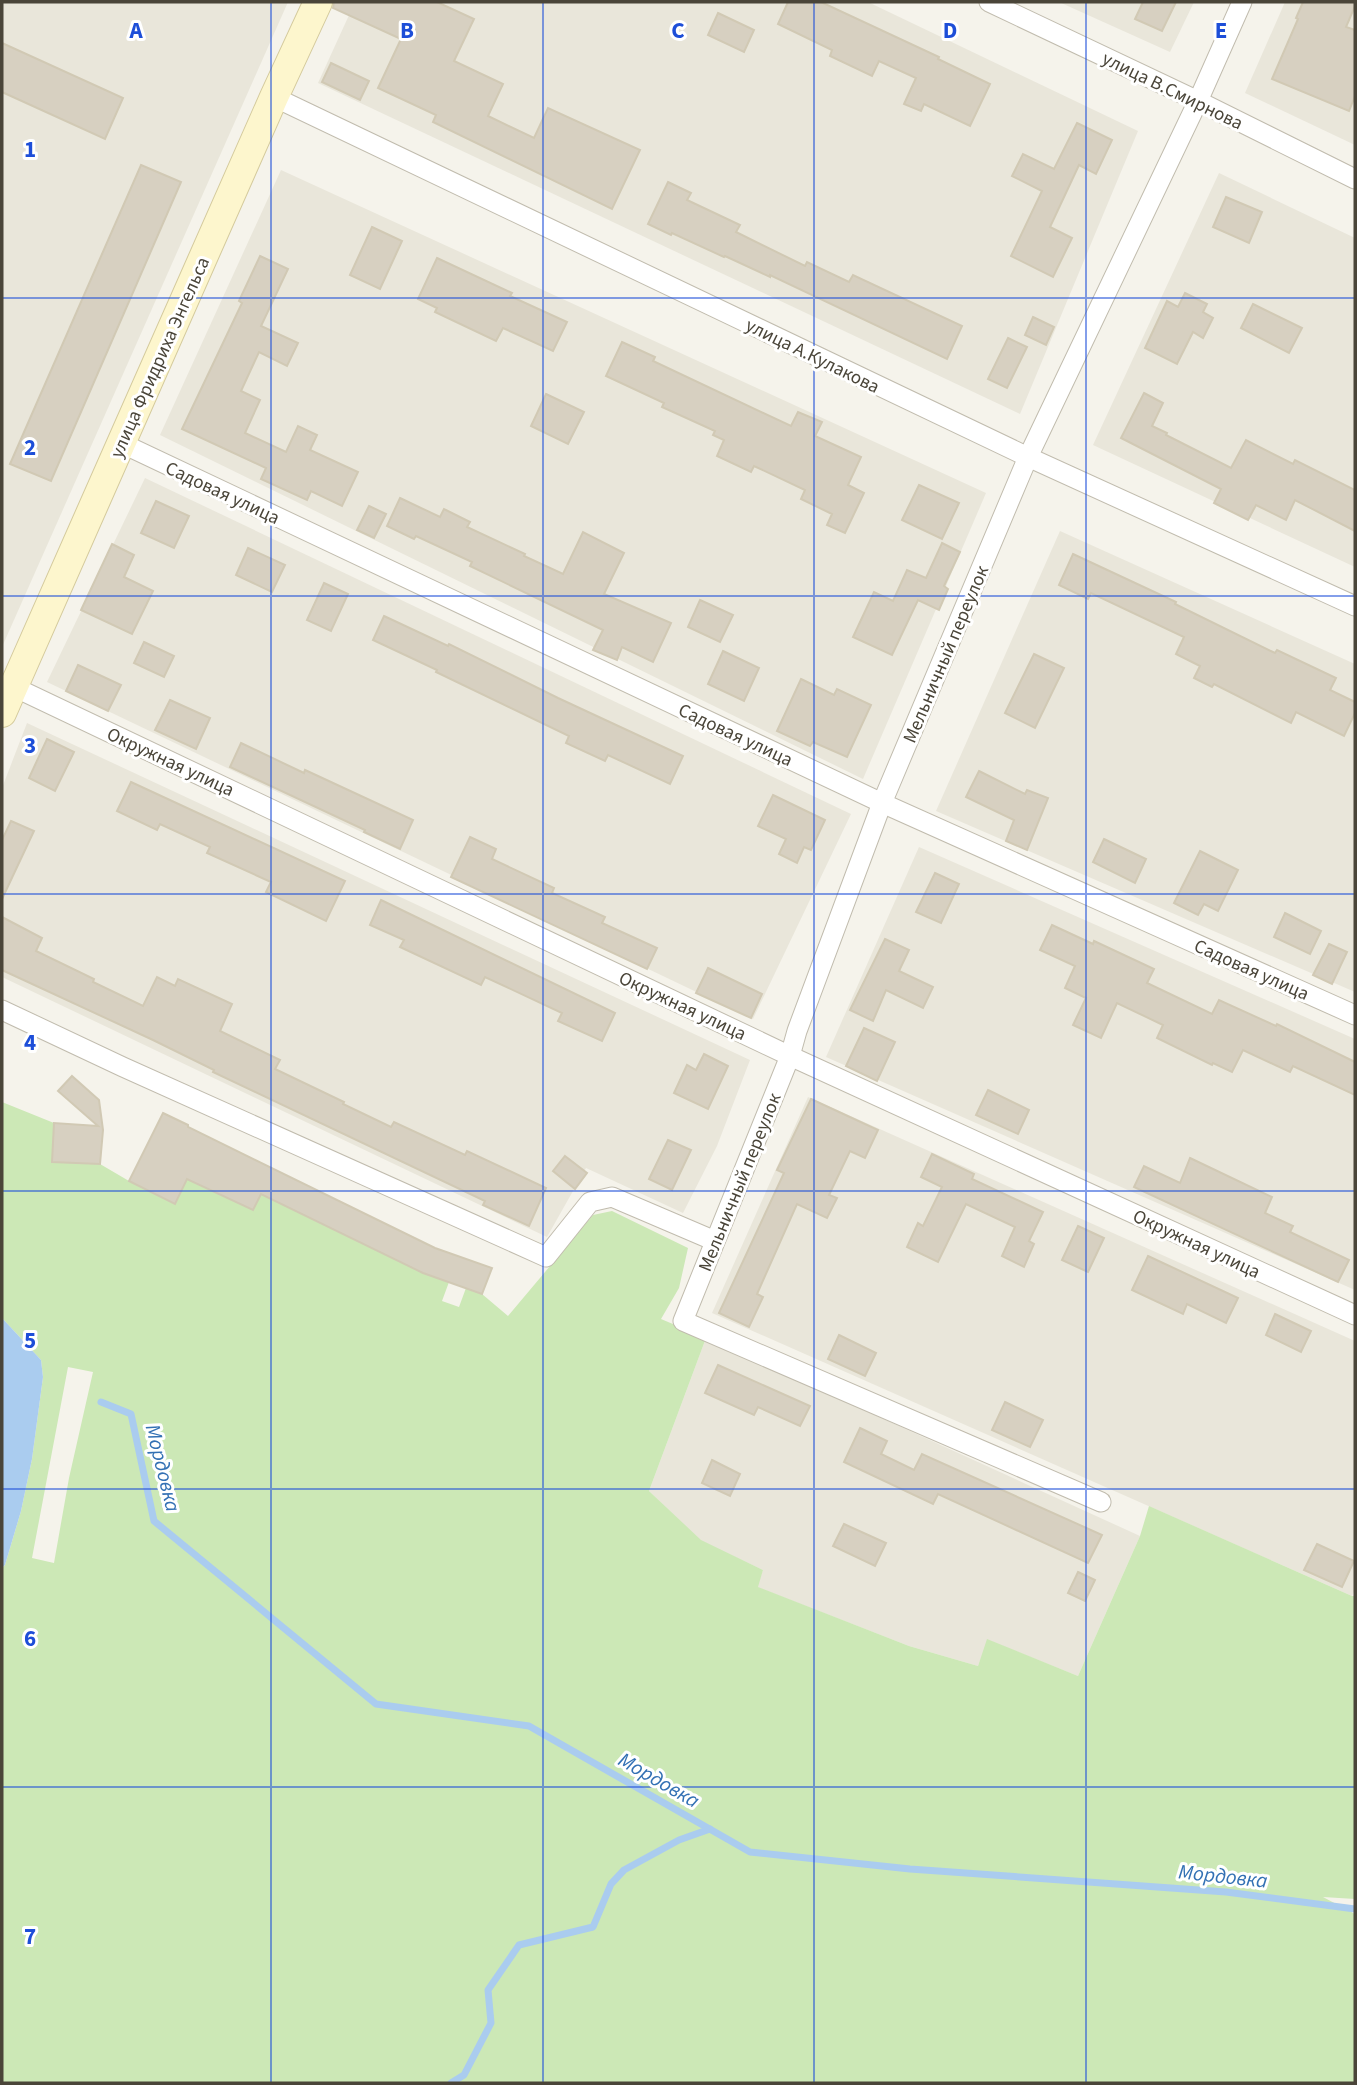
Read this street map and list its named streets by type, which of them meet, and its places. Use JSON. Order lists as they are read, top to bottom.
{
  "streets": {
    "main road": ["улица Фридриха Энгельса"],
    "street": [
      "улица В.Смирнова",
      "улица А.Кулакова",
      "Садовая улица",
      "Мельничный переулок",
      "Окружная улица"
    ]
  },
  "crossings": [
    ["улица В.Смирнова", "Мельничный переулок"],
    ["улица А.Кулакова", "улица Фридриха Энгельса"],
    ["улица А.Кулакова", "Мельничный переулок"],
    ["улица Фридриха Энгельса", "Садовая улица"],
    ["улица Фридриха Энгельса", "Окружная улица"],
    ["Садовая улица", "Мельничный переулок"],
    ["Мельничный переулок", "Окружная улица"]
  ],
  "water": ["Мордовка"],
  "grid": {
    "columns": [
      "A",
      "B",
      "C",
      "D",
      "E"
    ],
    "rows": [
      "1",
      "2",
      "3",
      "4",
      "5",
      "6",
      "7"
    ]
  }
}
